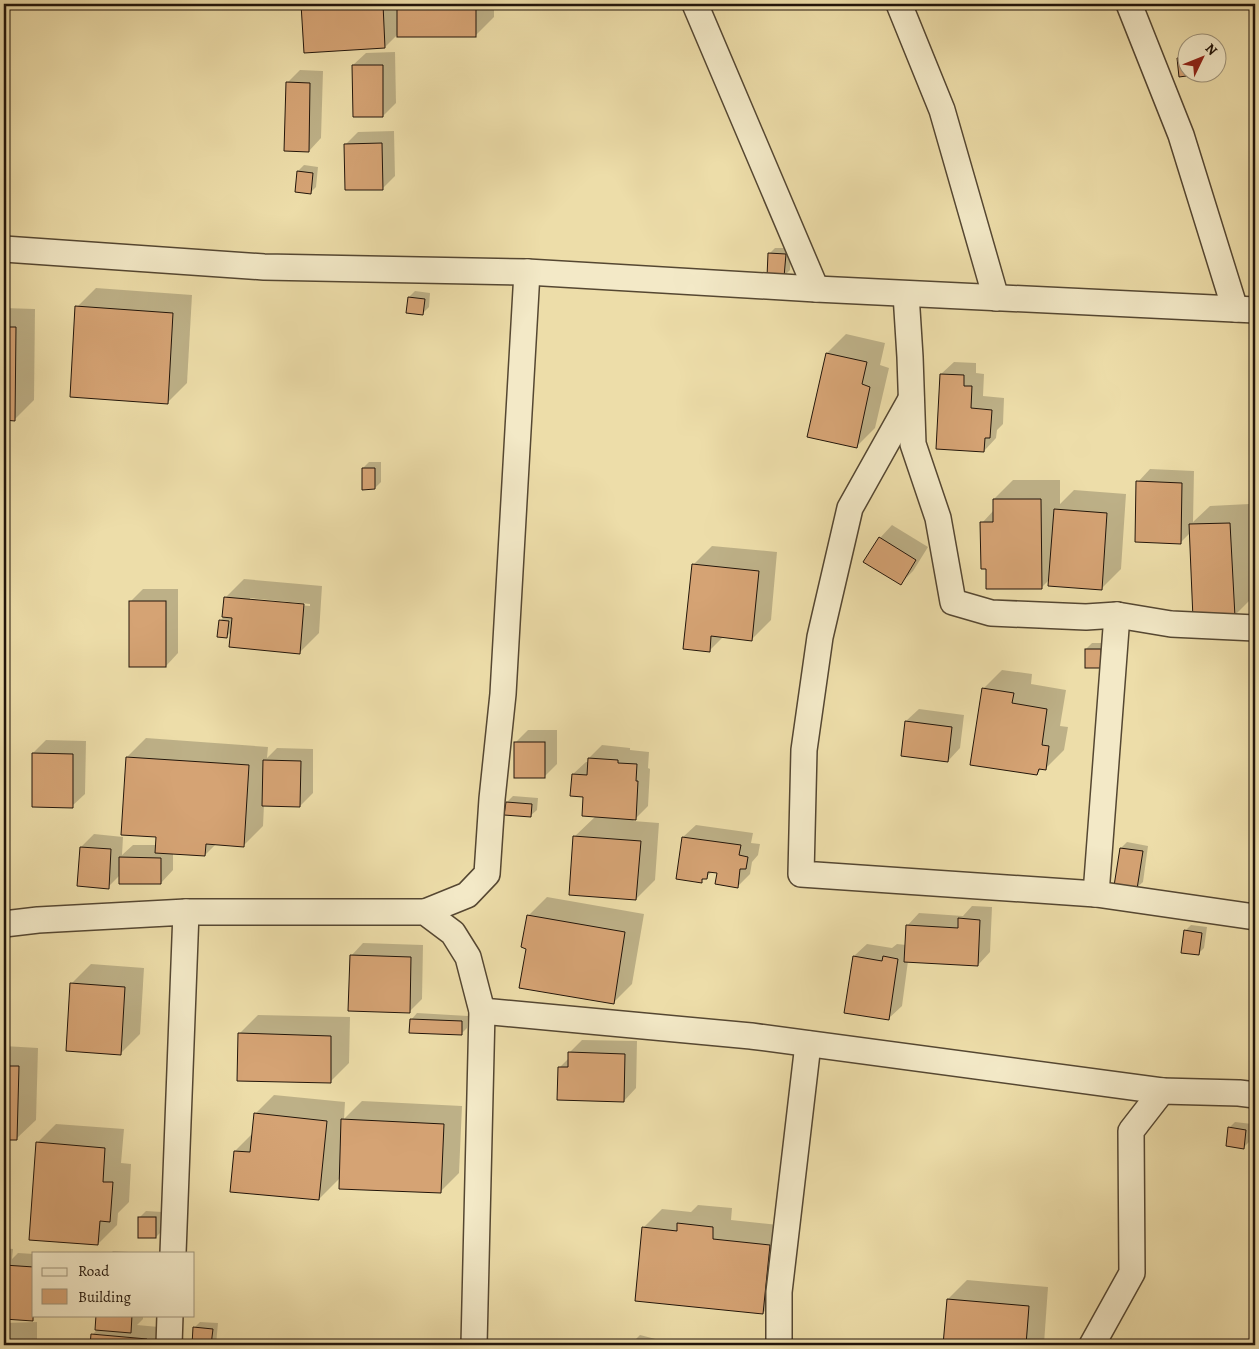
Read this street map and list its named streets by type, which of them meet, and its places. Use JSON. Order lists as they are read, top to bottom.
{
  "legend": ["Road", "Building"],
  "north": "top right"
}
